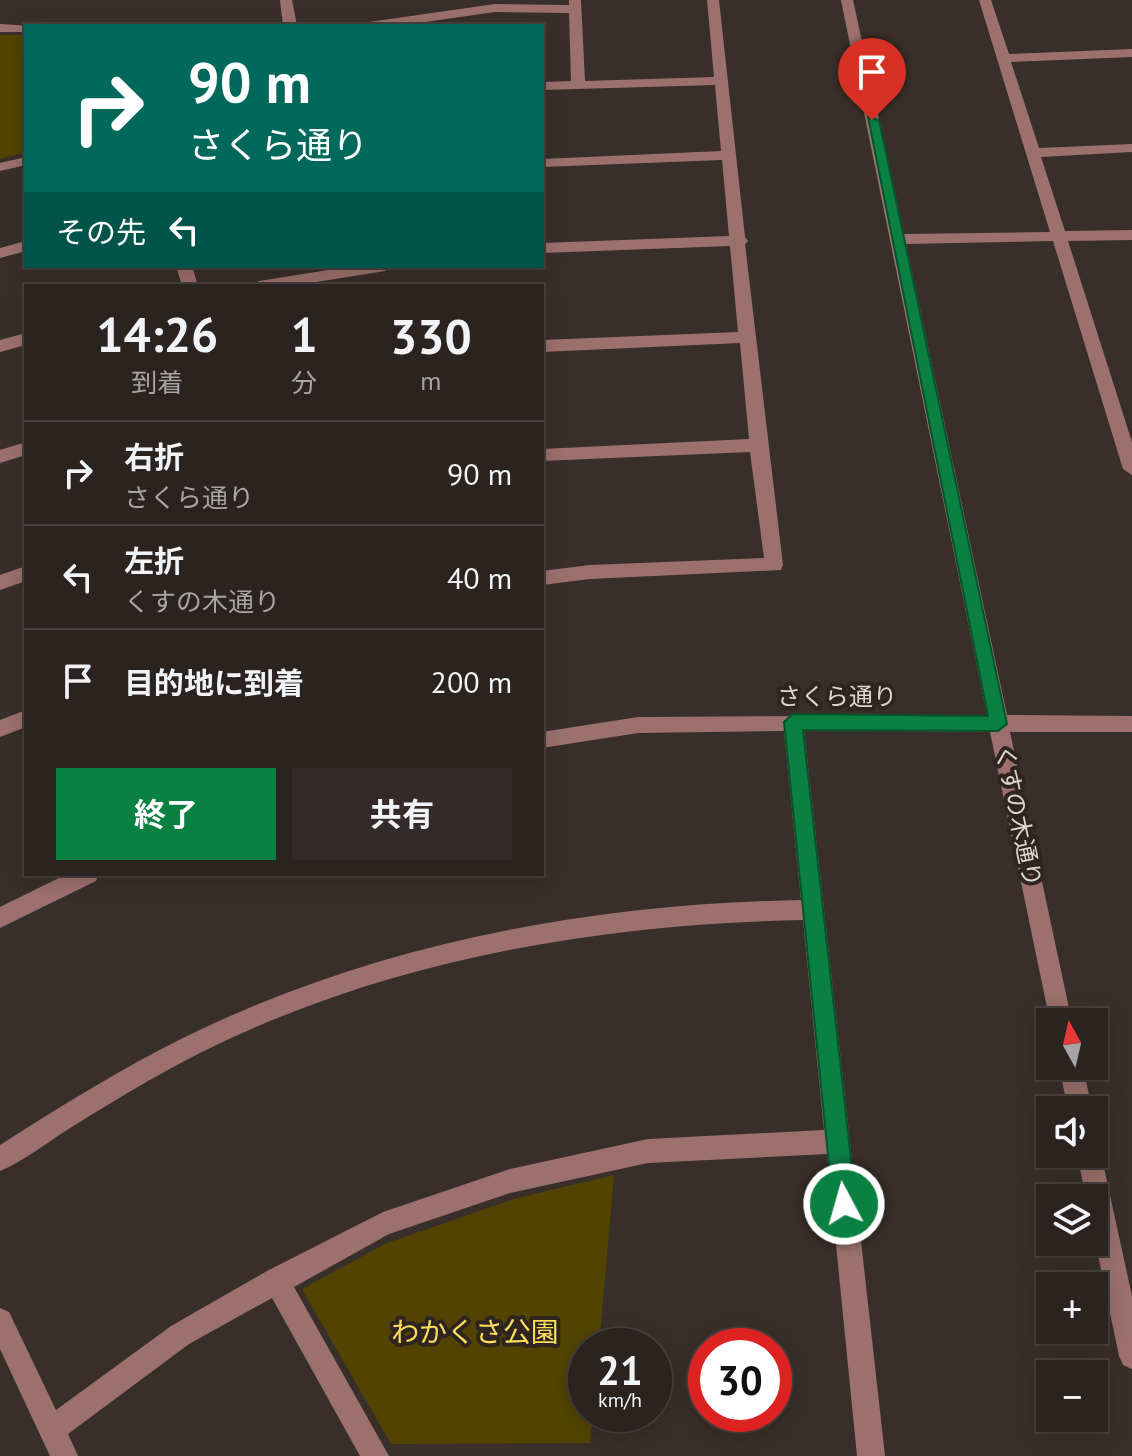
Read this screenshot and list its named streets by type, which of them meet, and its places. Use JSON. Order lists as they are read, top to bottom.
{
  "streets": {
    "street": ["さくら通り", "くすの木通り"]
  },
  "crossings": [
    ["さくら通り", "くすの木通り"]
  ],
  "parks": ["わかくさ公園"],
  "north": "top",
  "page": {
    "turn": ["90 m", "さくら通り"],
    "then": "その先",
    "eta": [
      "14:26",
      "到着",
      "1",
      "分",
      "330",
      "m"
    ],
    "list": [
      {
        "name": "右折",
        "note": "さくら通り",
        "value": "90 m"
      },
      {
        "name": "左折",
        "note": "くすの木通り",
        "value": "40 m"
      },
      {
        "name": "目的地に到着",
        "value": "200 m"
      }
    ],
    "buttons": ["終了", "共有"],
    "map_buttons": ["+", "−"],
    "speed": "21 km/h",
    "limit": "30"
  }
}
